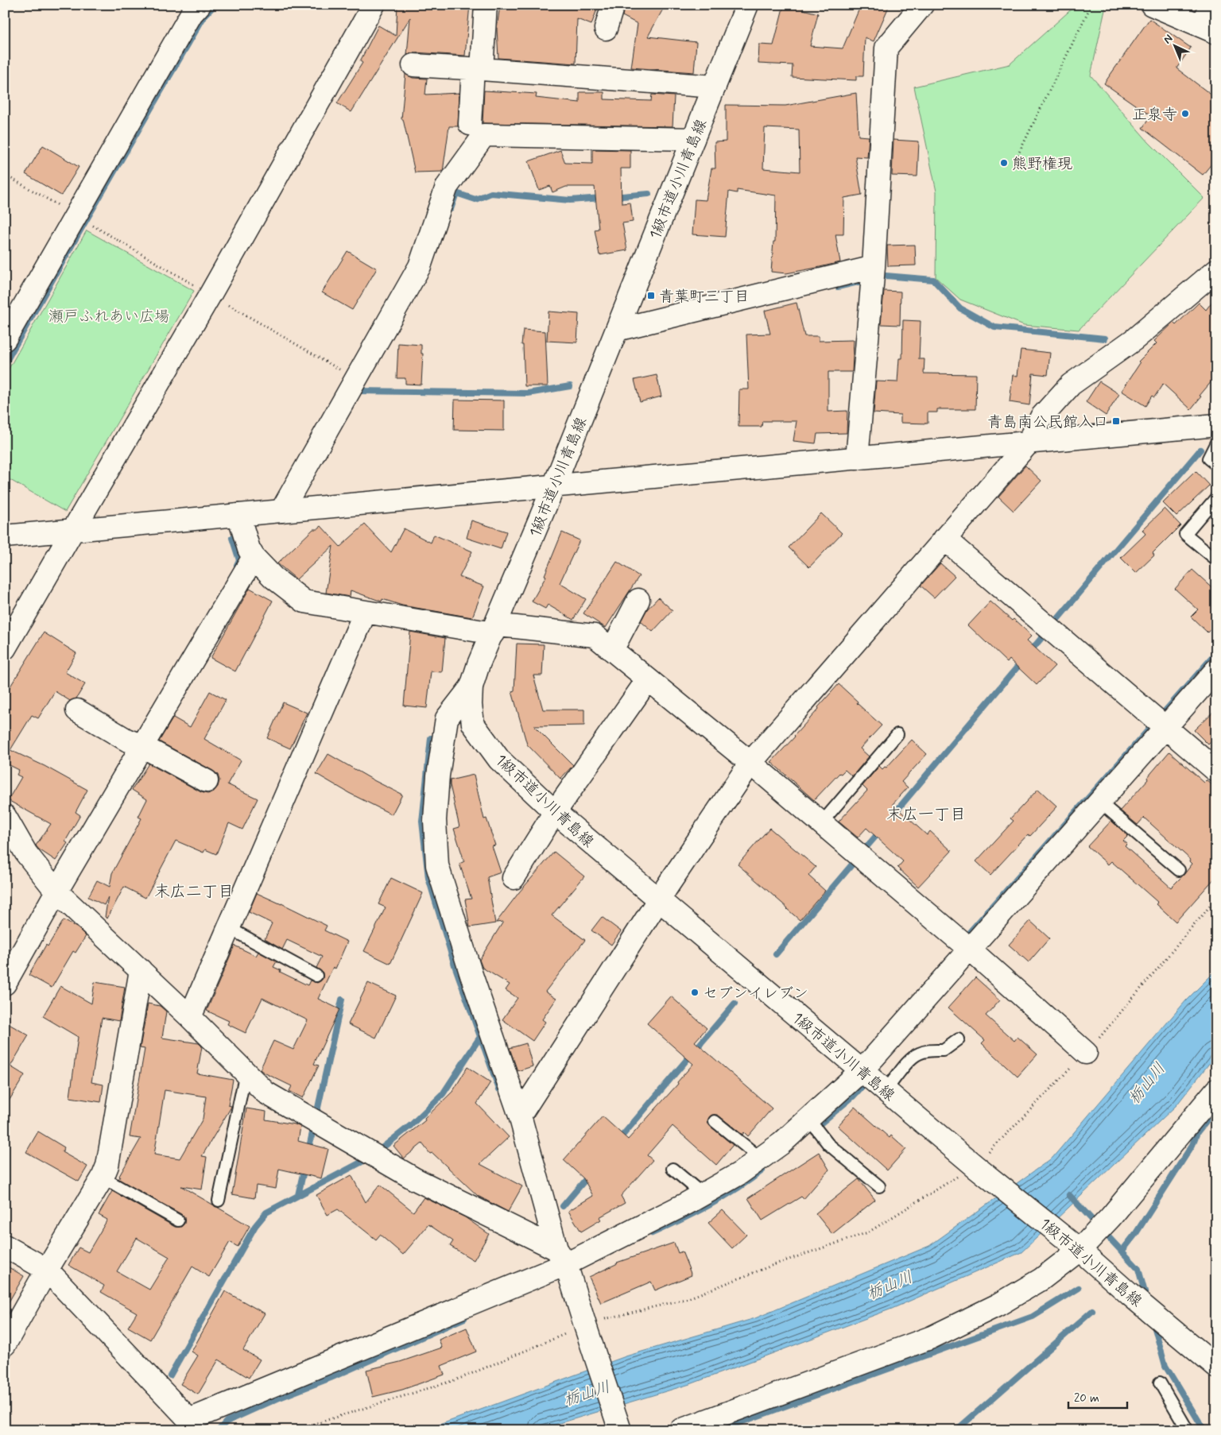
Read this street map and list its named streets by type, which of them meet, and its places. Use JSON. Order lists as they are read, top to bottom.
{
  "streets": {
    "street": ["1級市道小川青島線"]
  },
  "districts": ["末広一丁目", "末広二丁目"],
  "water": ["栃山川"],
  "parks": ["瀬戸ふれあい広場"],
  "places": {
    "other": ["正泉寺", "熊野権現", "セブンイレブン"],
    "transit": ["青葉町三丁目", "青島南公民館入口"]
  },
  "scale_bar": "20 m",
  "north": "top left"
}
